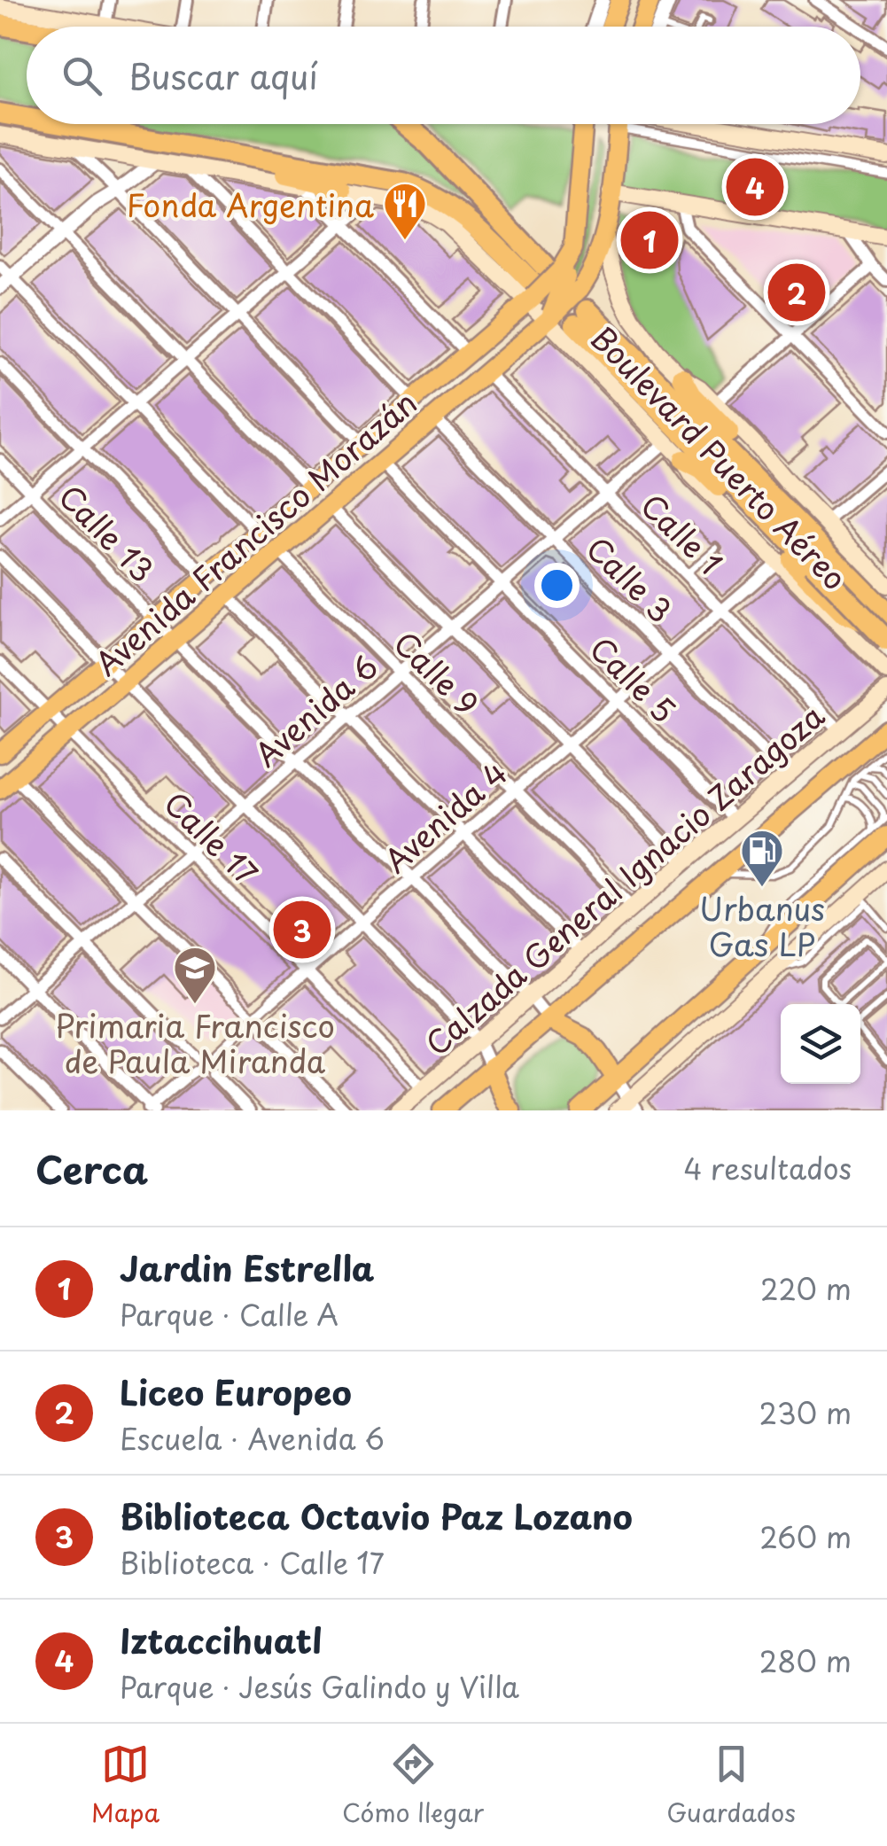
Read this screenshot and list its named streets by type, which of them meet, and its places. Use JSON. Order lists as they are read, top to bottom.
{
  "streets": {
    "main road": ["Boulevard Puerto Aéreo", "Avenida Francisco Morazán", "Calzada General Ignacio Zaragoza"],
    "street": [
      "Calle 13",
      "Calle 1",
      "Calle 3",
      "Calle 9",
      "Calle 5",
      "Avenida 6",
      "Avenida 4",
      "Calle 17"
    ]
  },
  "crossings": [
    ["Boulevard Puerto Aéreo", "Avenida Francisco Morazán"],
    ["Boulevard Puerto Aéreo", "Avenida 6"],
    ["Boulevard Puerto Aéreo", "Avenida 4"],
    ["Calle 13", "Avenida Francisco Morazán"],
    ["Calle 13", "Avenida 6"],
    ["Calle 13", "Avenida 4"],
    ["Calle 13", "Calzada General Ignacio Zaragoza"],
    ["Avenida Francisco Morazán", "Calle 1"],
    ["Avenida Francisco Morazán", "Calle 3"],
    ["Avenida Francisco Morazán", "Calle 9"],
    ["Avenida Francisco Morazán", "Calle 5"],
    ["Avenida Francisco Morazán", "Calle 17"],
    ["Calle 1", "Avenida 6"],
    ["Calle 1", "Avenida 4"],
    ["Calle 1", "Calzada General Ignacio Zaragoza"],
    ["Calle 3", "Avenida 6"],
    ["Calle 3", "Avenida 4"],
    ["Calle 3", "Calzada General Ignacio Zaragoza"],
    ["Calle 9", "Avenida 6"],
    ["Calle 9", "Avenida 4"],
    ["Calle 9", "Calzada General Ignacio Zaragoza"],
    ["Calle 5", "Avenida 6"],
    ["Calle 5", "Avenida 4"],
    ["Calle 5", "Calzada General Ignacio Zaragoza"],
    ["Avenida 6", "Calle 17"],
    ["Avenida 4", "Calle 17"],
    ["Calle 17", "Calzada General Ignacio Zaragoza"]
  ],
  "places": {
    "restaurant": ["Fonda Argentina"],
    "fuel station": ["Urbanus Gas LP"],
    "school or university": ["Primaria Francisco de Paula Miranda"]
  },
  "page": {
    "search": "Buscar aquí",
    "pins": [
      "4",
      "1",
      "2",
      "3"
    ],
    "heading": ["Cerca", "4 resultados"],
    "list": [
      {
        "mark": "1",
        "name": "Jardin Estrella",
        "note": "Parque · Calle A",
        "value": "220 m"
      },
      {
        "mark": "2",
        "name": "Liceo Europeo",
        "note": "Escuela · Avenida 6",
        "value": "230 m"
      },
      {
        "mark": "3",
        "name": "Biblioteca Octavio Paz Lozano",
        "note": "Biblioteca · Calle 17",
        "value": "260 m"
      },
      {
        "mark": "4",
        "name": "Iztaccihuatl",
        "note": "Parque · Jesús Galindo y Villa",
        "value": "280 m"
      }
    ],
    "nav": ["Mapa", "Cómo llegar", "Guardados"]
  }
}
